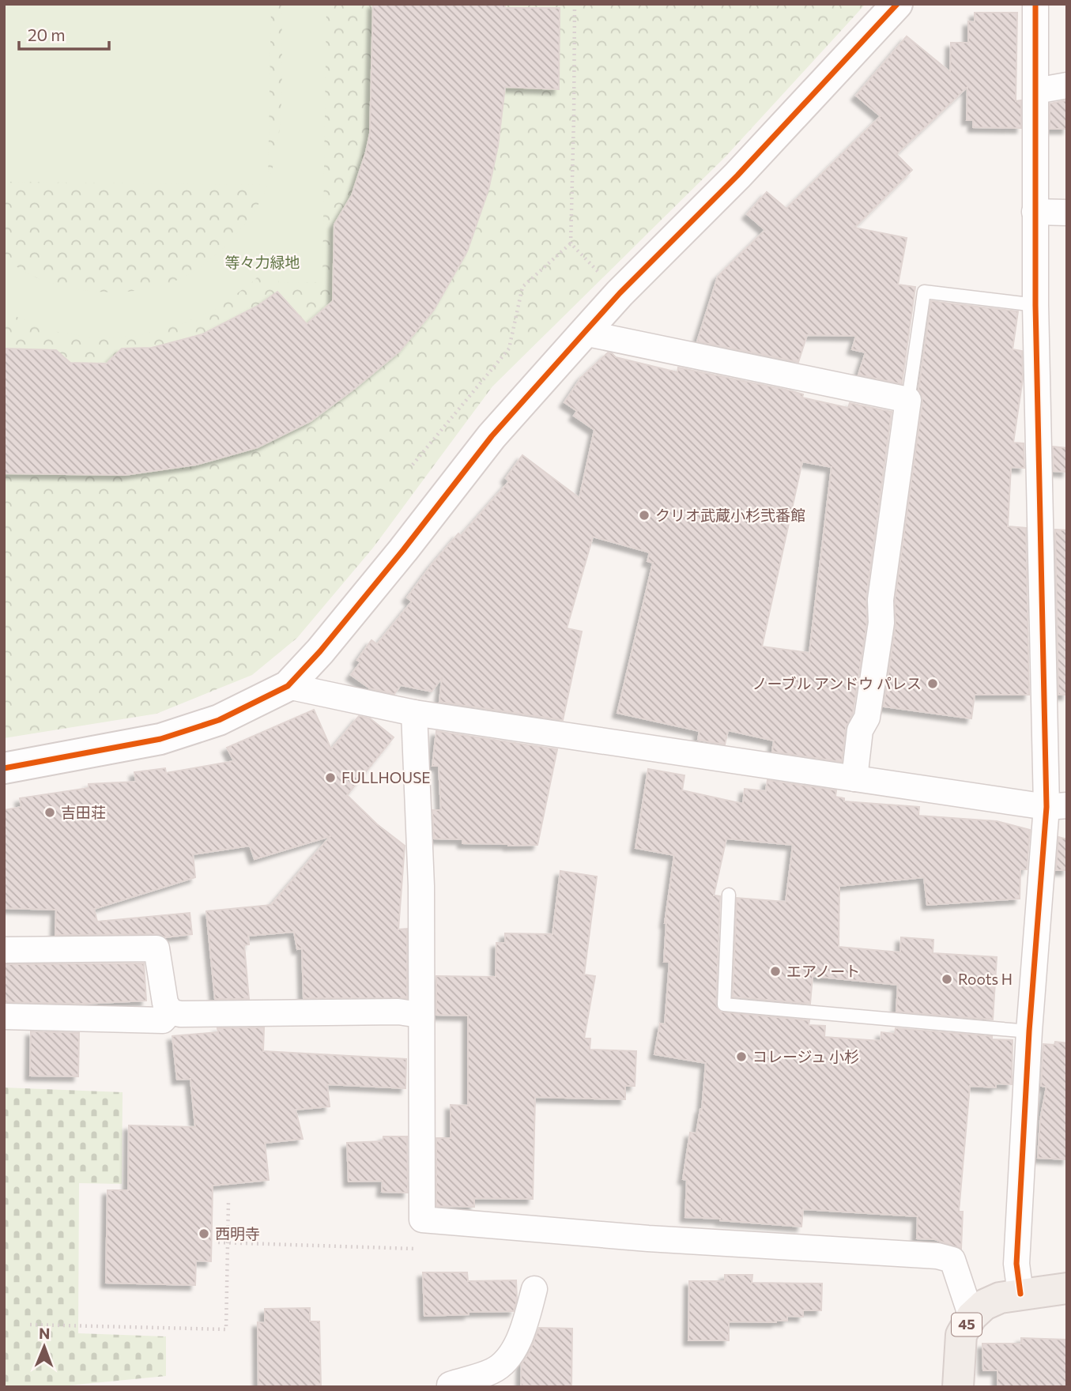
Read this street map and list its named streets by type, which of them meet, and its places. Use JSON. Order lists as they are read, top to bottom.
{
  "streets": {
    "main road": ["45"]
  },
  "parks": ["等々力緑地"],
  "places": [
    "クリオ武蔵小杉弐番館",
    "ノーブル アンドウ パレス",
    "FULLHOUSE",
    "吉田荘",
    "エアノート",
    "Roots H",
    "コレージュ 小杉",
    "西明寺"
  ],
  "scale_bar": "20 m",
  "north": "top"
}
